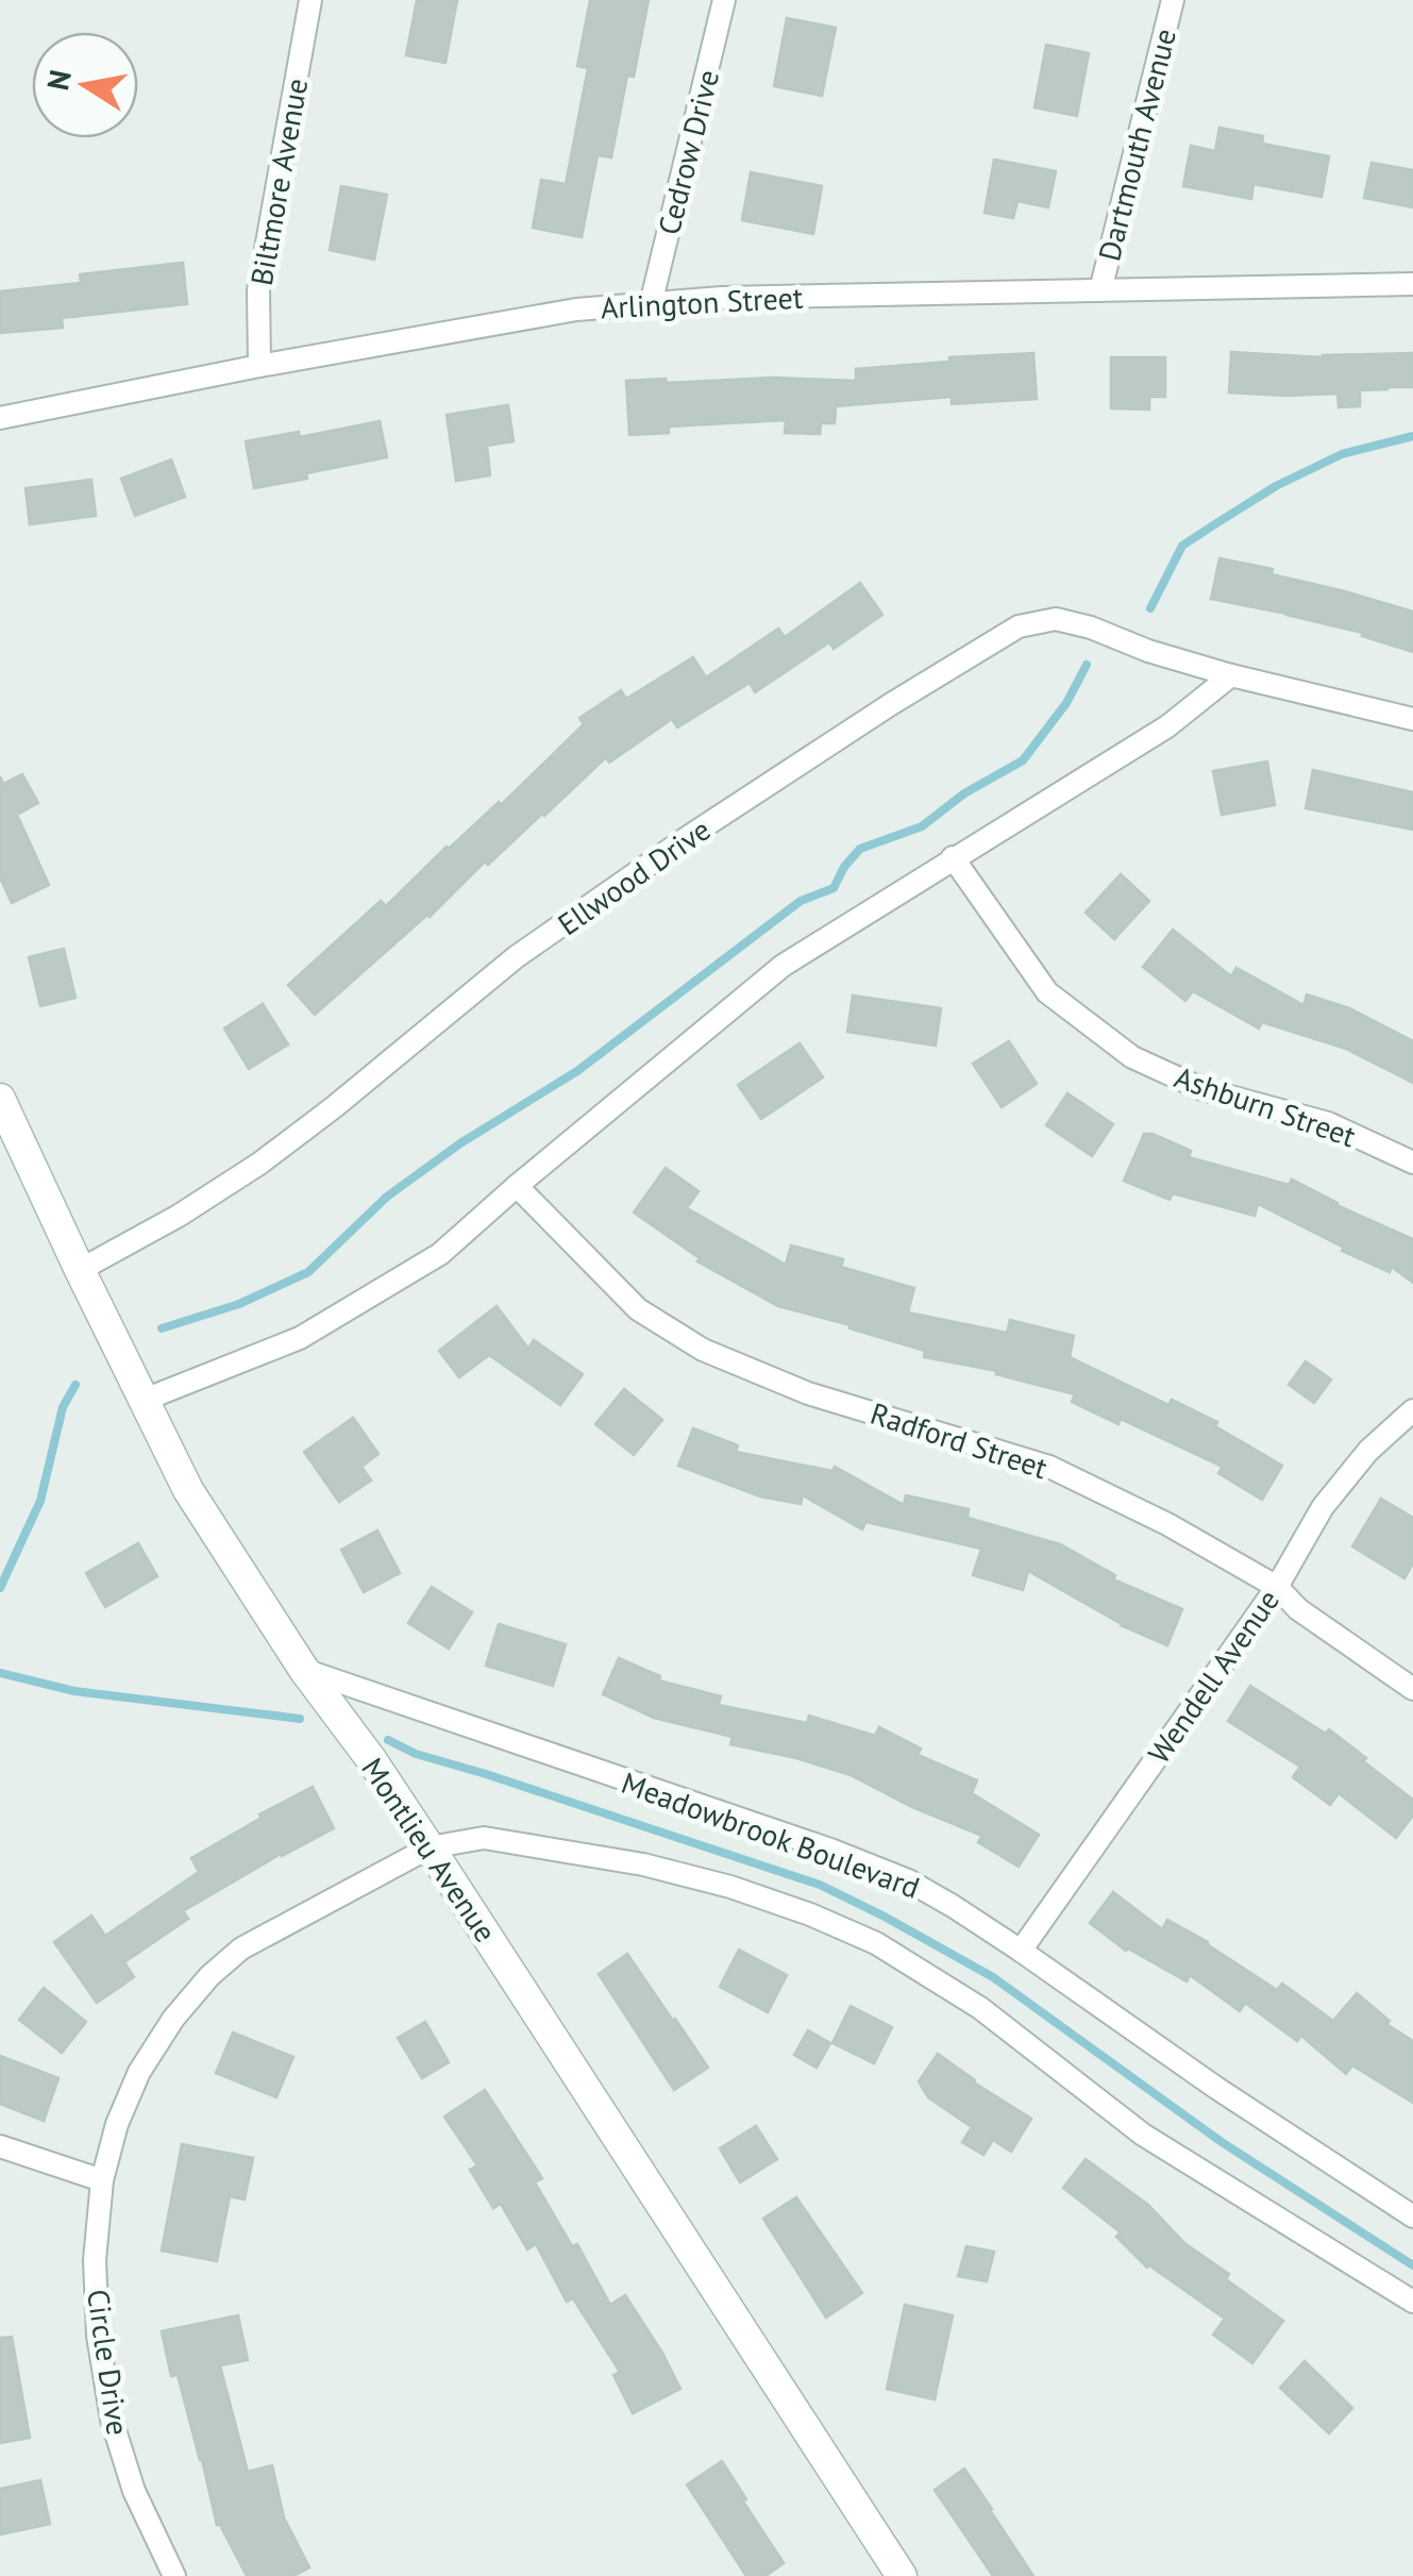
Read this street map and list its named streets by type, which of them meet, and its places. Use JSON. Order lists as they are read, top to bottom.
{
  "streets": {
    "street": [
      "Dartmouth Avenue",
      "Cedrow Drive",
      "Biltmore Avenue",
      "Arlington Street",
      "Ellwood Drive",
      "Ashburn Street",
      "Radford Street",
      "Wendell Avenue",
      "Meadowbrook Boulevard",
      "Montlieu Avenue",
      "Circle Drive"
    ]
  },
  "crossings": [
    ["Dartmouth Avenue", "Arlington Street"],
    ["Cedrow Drive", "Arlington Street"],
    ["Biltmore Avenue", "Arlington Street"],
    ["Ellwood Drive", "Montlieu Avenue"],
    ["Radford Street", "Wendell Avenue"],
    ["Wendell Avenue", "Meadowbrook Boulevard"],
    ["Meadowbrook Boulevard", "Montlieu Avenue"],
    ["Meadowbrook Boulevard", "Circle Drive"],
    ["Montlieu Avenue", "Circle Drive"]
  ],
  "north": "left"
}
